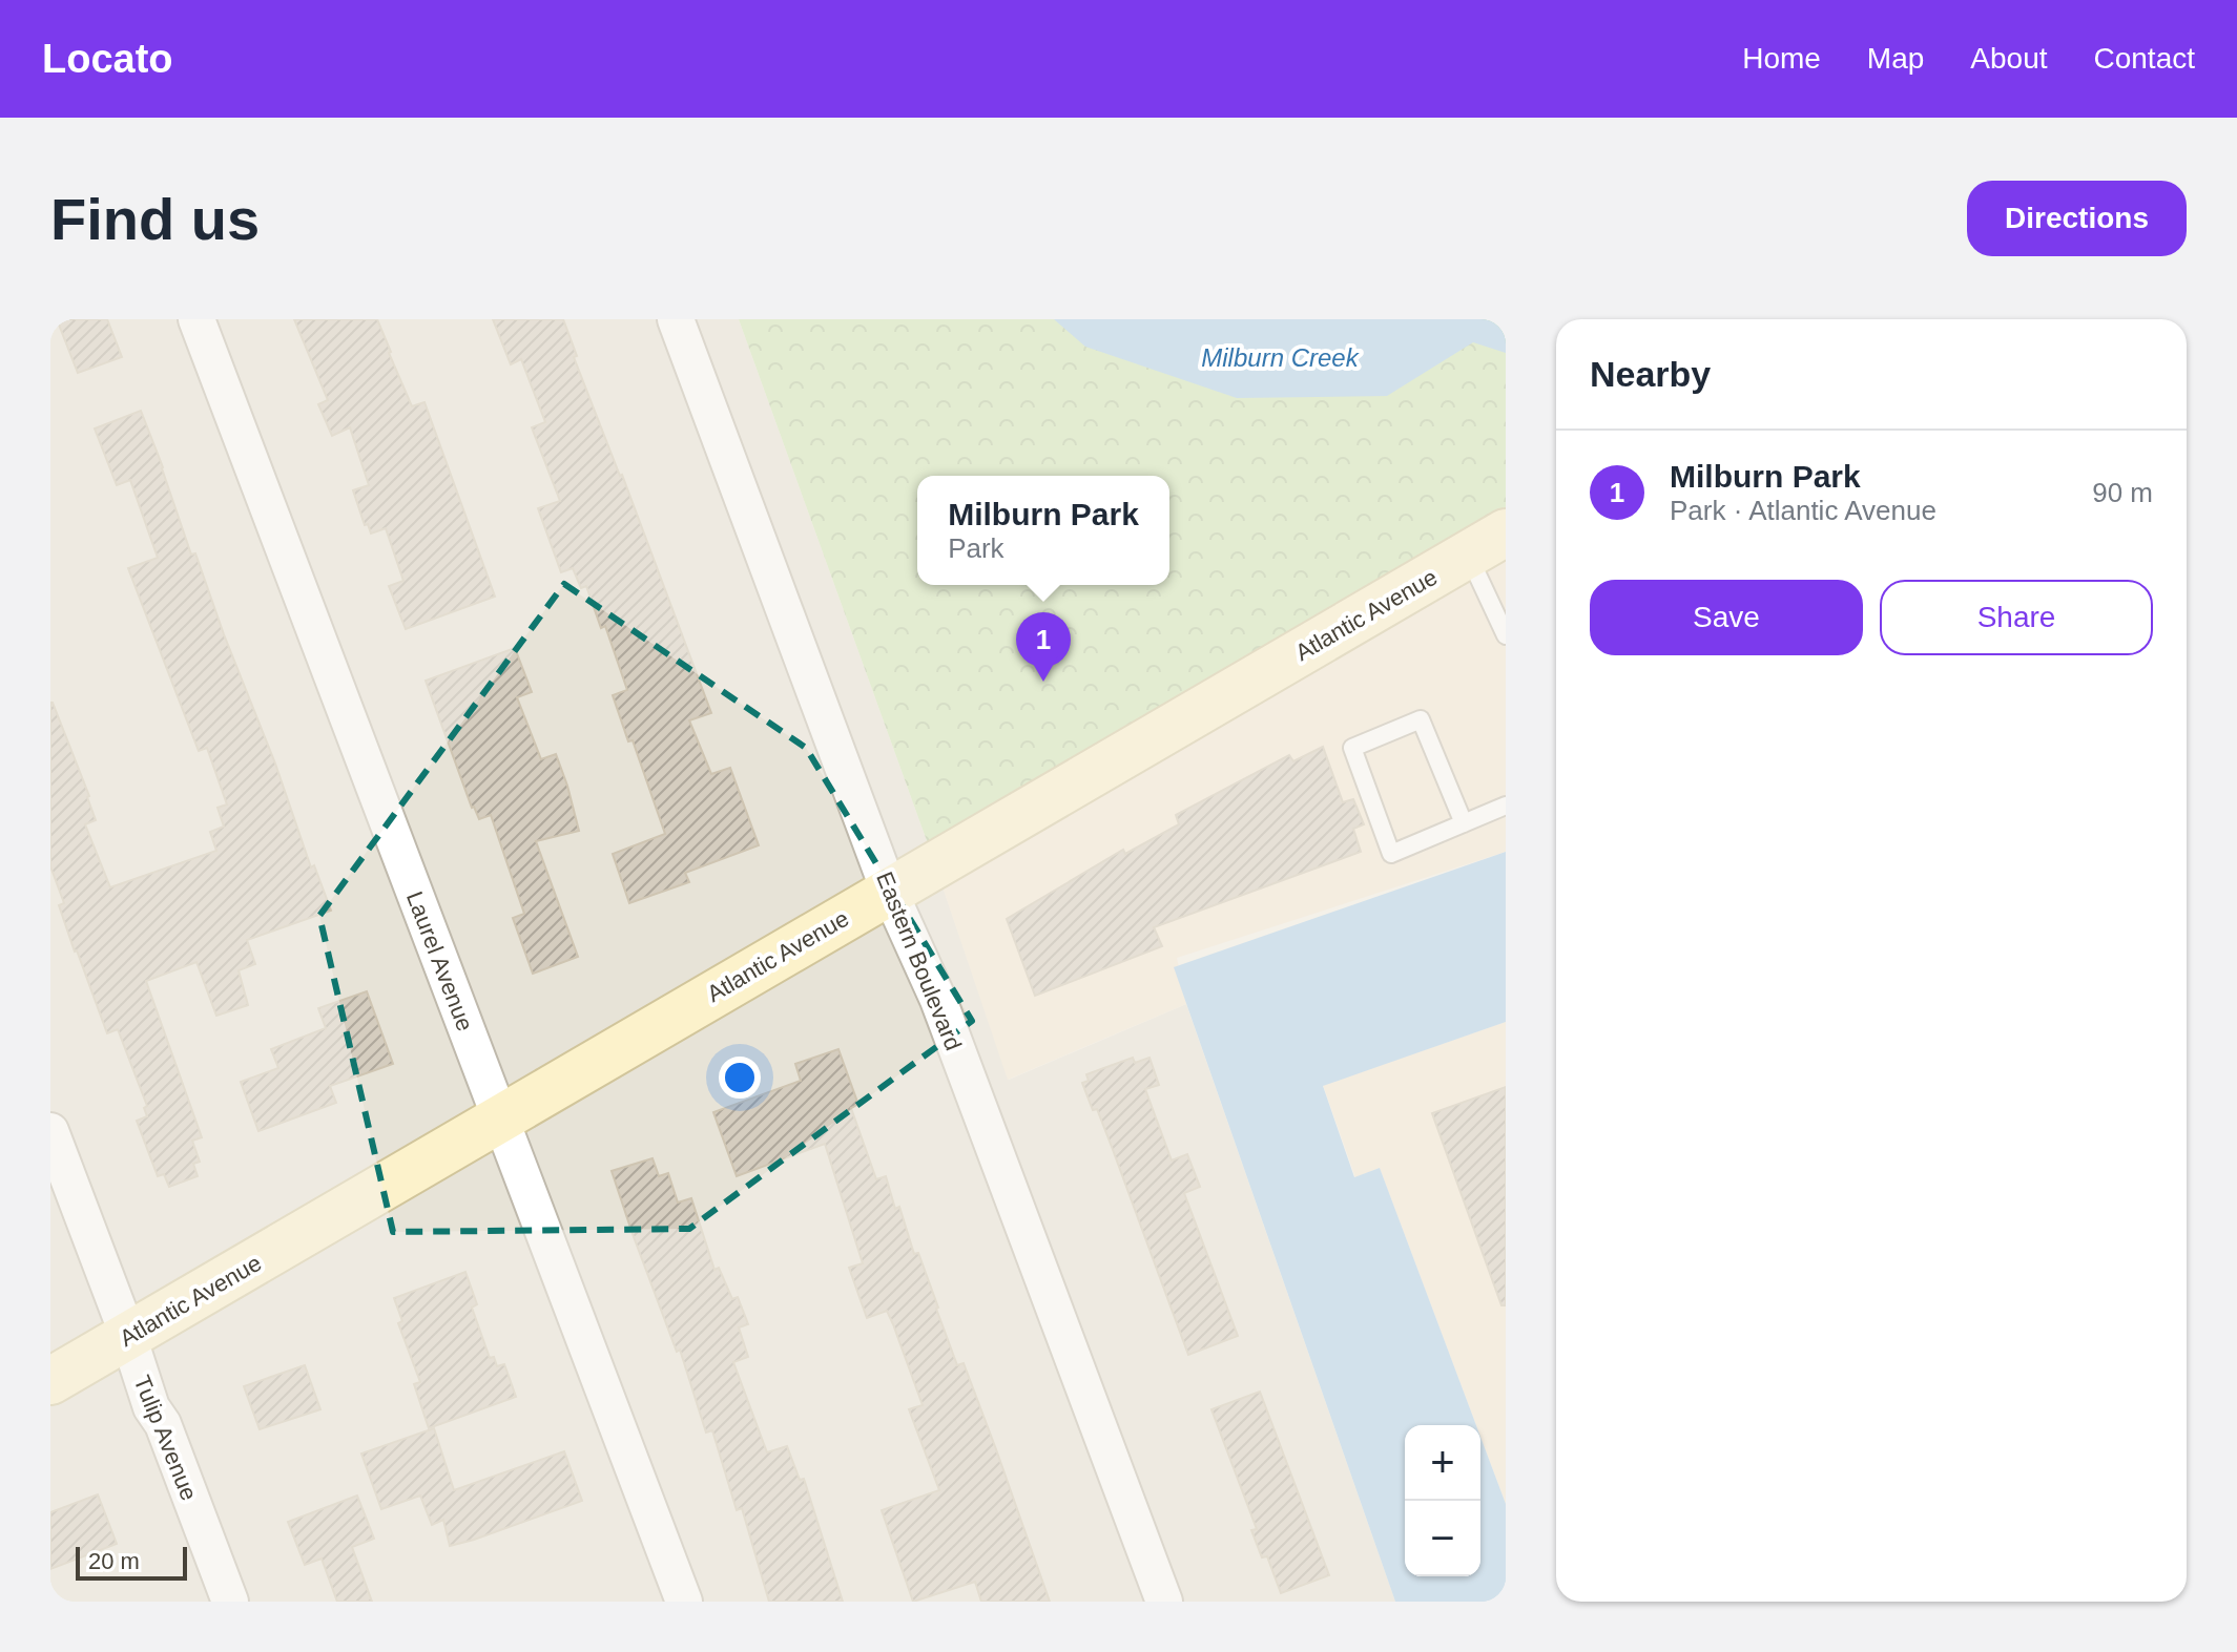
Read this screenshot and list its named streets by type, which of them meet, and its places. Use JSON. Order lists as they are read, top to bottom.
{
  "streets": {
    "main road": ["Atlantic Avenue"],
    "street": ["Laurel Avenue", "Eastern Boulevard", "Tulip Avenue"]
  },
  "crossings": [
    ["Atlantic Avenue", "Laurel Avenue"],
    ["Atlantic Avenue", "Eastern Boulevard"],
    ["Atlantic Avenue", "Tulip Avenue"]
  ],
  "water": ["Milburn Creek"],
  "scale_bar": "20 m",
  "page": {
    "header": "Locato",
    "nav": [
      "Home",
      "Map",
      "About",
      "Contact"
    ],
    "buttons": [
      "Directions",
      ["Save", "Share"]
    ],
    "title": "Find us",
    "heading": "Nearby",
    "list": [
      {
        "mark": "1",
        "name": "Milburn Park",
        "note": "Park · Atlantic Avenue",
        "value": "90 m"
      }
    ],
    "popup": ["Milburn Park", "Park"],
    "pins": "1",
    "map_buttons": ["+", "−"],
    "scale": "20 m"
  }
}
